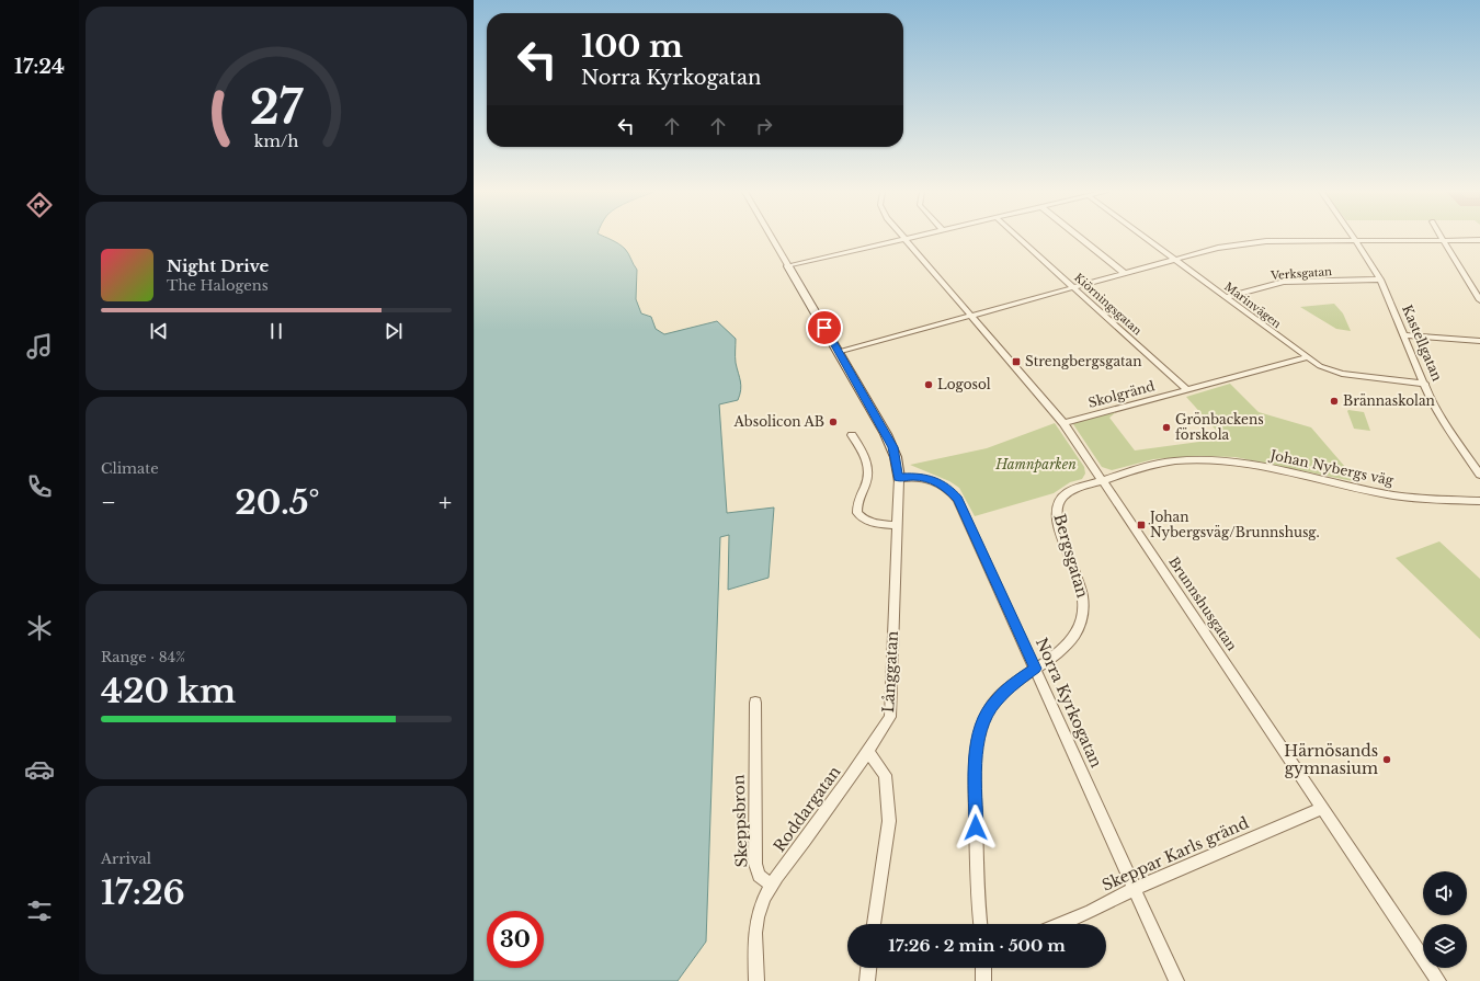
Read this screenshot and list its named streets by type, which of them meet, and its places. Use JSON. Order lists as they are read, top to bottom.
{
  "streets": {
    "street": [
      "Verksgatan",
      "Kiörningsgatan",
      "Marinvägen",
      "Kastellgatan",
      "Skolgränd",
      "Johan Nybergs väg",
      "Bergsgatan",
      "Brunnshusgatan",
      "Långgatan",
      "Norra Kyrkogatan",
      "Roddargatan",
      "Skeppsbron",
      "Skeppar Karls gränd"
    ]
  },
  "crossings": [
    ["Verksgatan", "Marinvägen"],
    ["Verksgatan", "Kastellgatan"],
    ["Kiörningsgatan", "Skolgränd"],
    ["Marinvägen", "Kastellgatan"],
    ["Marinvägen", "Skolgränd"],
    ["Skolgränd", "Brunnshusgatan"],
    ["Johan Nybergs väg", "Bergsgatan"],
    ["Johan Nybergs väg", "Brunnshusgatan"],
    ["Bergsgatan", "Brunnshusgatan"],
    ["Bergsgatan", "Norra Kyrkogatan"],
    ["Brunnshusgatan", "Skeppar Karls gränd"],
    ["Långgatan", "Norra Kyrkogatan"],
    ["Långgatan", "Roddargatan"],
    ["Norra Kyrkogatan", "Skeppar Karls gränd"],
    ["Roddargatan", "Skeppsbron"]
  ],
  "parks": ["Hamnparken"],
  "places": {
    "transit": ["Strengbergsgatan", "Johan Nybergsväg/Brunnshusg."],
    "other": [
      "Logosol",
      "Brännaskolan",
      "Absolicon AB",
      "Grönbackens förskola",
      "Härnösands gymnasium"
    ]
  },
  "page": {
    "tabs": "17:24",
    "turn": ["100 m", "Norra Kyrkogatan"],
    "song": ["Night Drive", "The Halogens"],
    "tile": [
      "Climate",
      ["Range · 84%", "420 km"],
      ["Arrival", "17:26"]
    ],
    "heat": ["−", "20.5°", "+"],
    "limit": "30",
    "trip": "17:26 · 2 min · 500 m",
    "gauge": ["27", "km/h"]
  }
}
